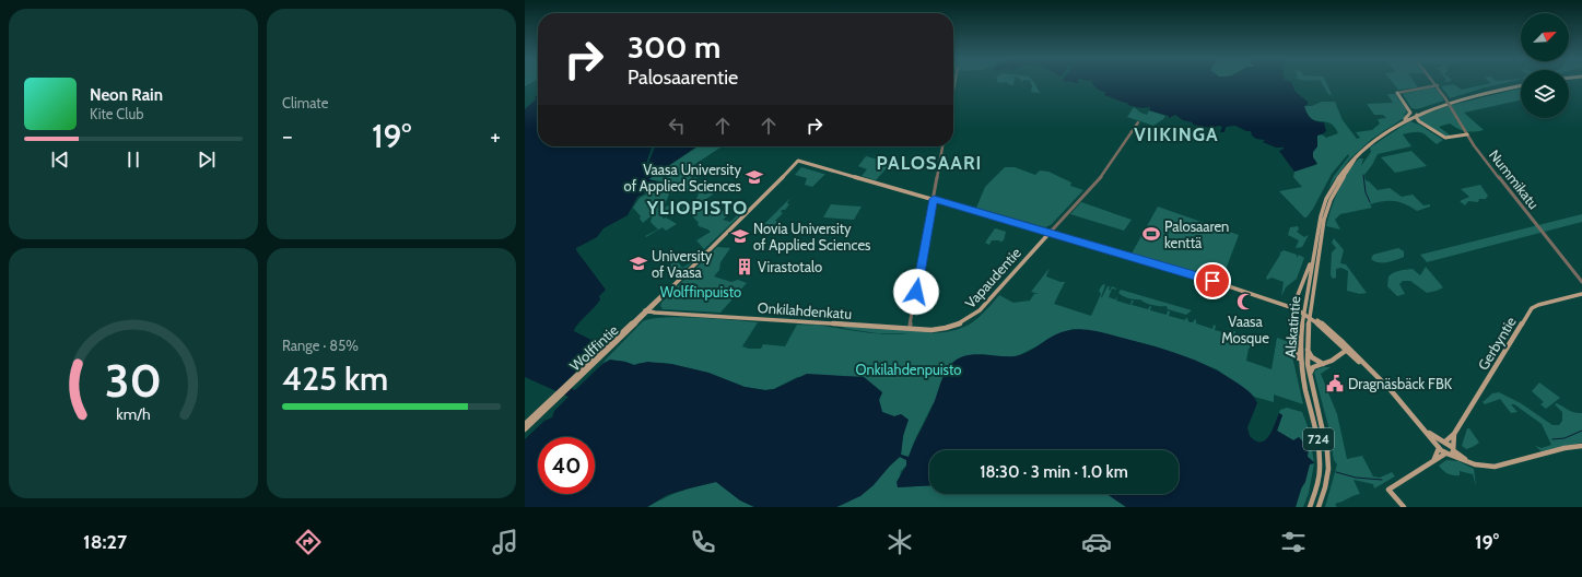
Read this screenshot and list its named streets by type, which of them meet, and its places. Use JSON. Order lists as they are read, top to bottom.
{
  "streets": {
    "main road": [
      "Vapaudentie",
      "Onkilahdenkatu",
      "Alskatintie",
      "Gerbyntie",
      "Wolffintie",
      "724"
    ],
    "street": ["Nummikatu"]
  },
  "crossings": [
    ["Vapaudentie", "Onkilahdenkatu"],
    ["Onkilahdenkatu", "Wolffintie"]
  ],
  "districts": ["VIIKINGA", "PALOSAARI", "YLIOPISTO"],
  "parks": ["Wolffinpuisto", "Onkilahdenpuisto"],
  "places": {
    "school or university": ["Vaasa University of Applied Sciences", "Novia University of Applied Sciences", "University of Vaasa"],
    "sports": ["Palosaaren kenttä"],
    "building": ["Virastotalo"],
    "mosque": ["Vaasa Mosque"],
    "public building": ["Dragnäsbäck FBK"]
  },
  "north": "top right",
  "page": {
    "tile": [
      "Climate",
      ["Range · 85%", "425 km"]
    ],
    "turn": ["300 m", "Palosaarentie"],
    "song": ["Neon Rain", "Kite Club"],
    "heat": ["−", "19°", "+"],
    "limit": "40",
    "trip": "18:30 · 3 min · 1.0 km",
    "tabs": ["18:27", "19°"],
    "gauge": ["30", "km/h"]
  }
}
